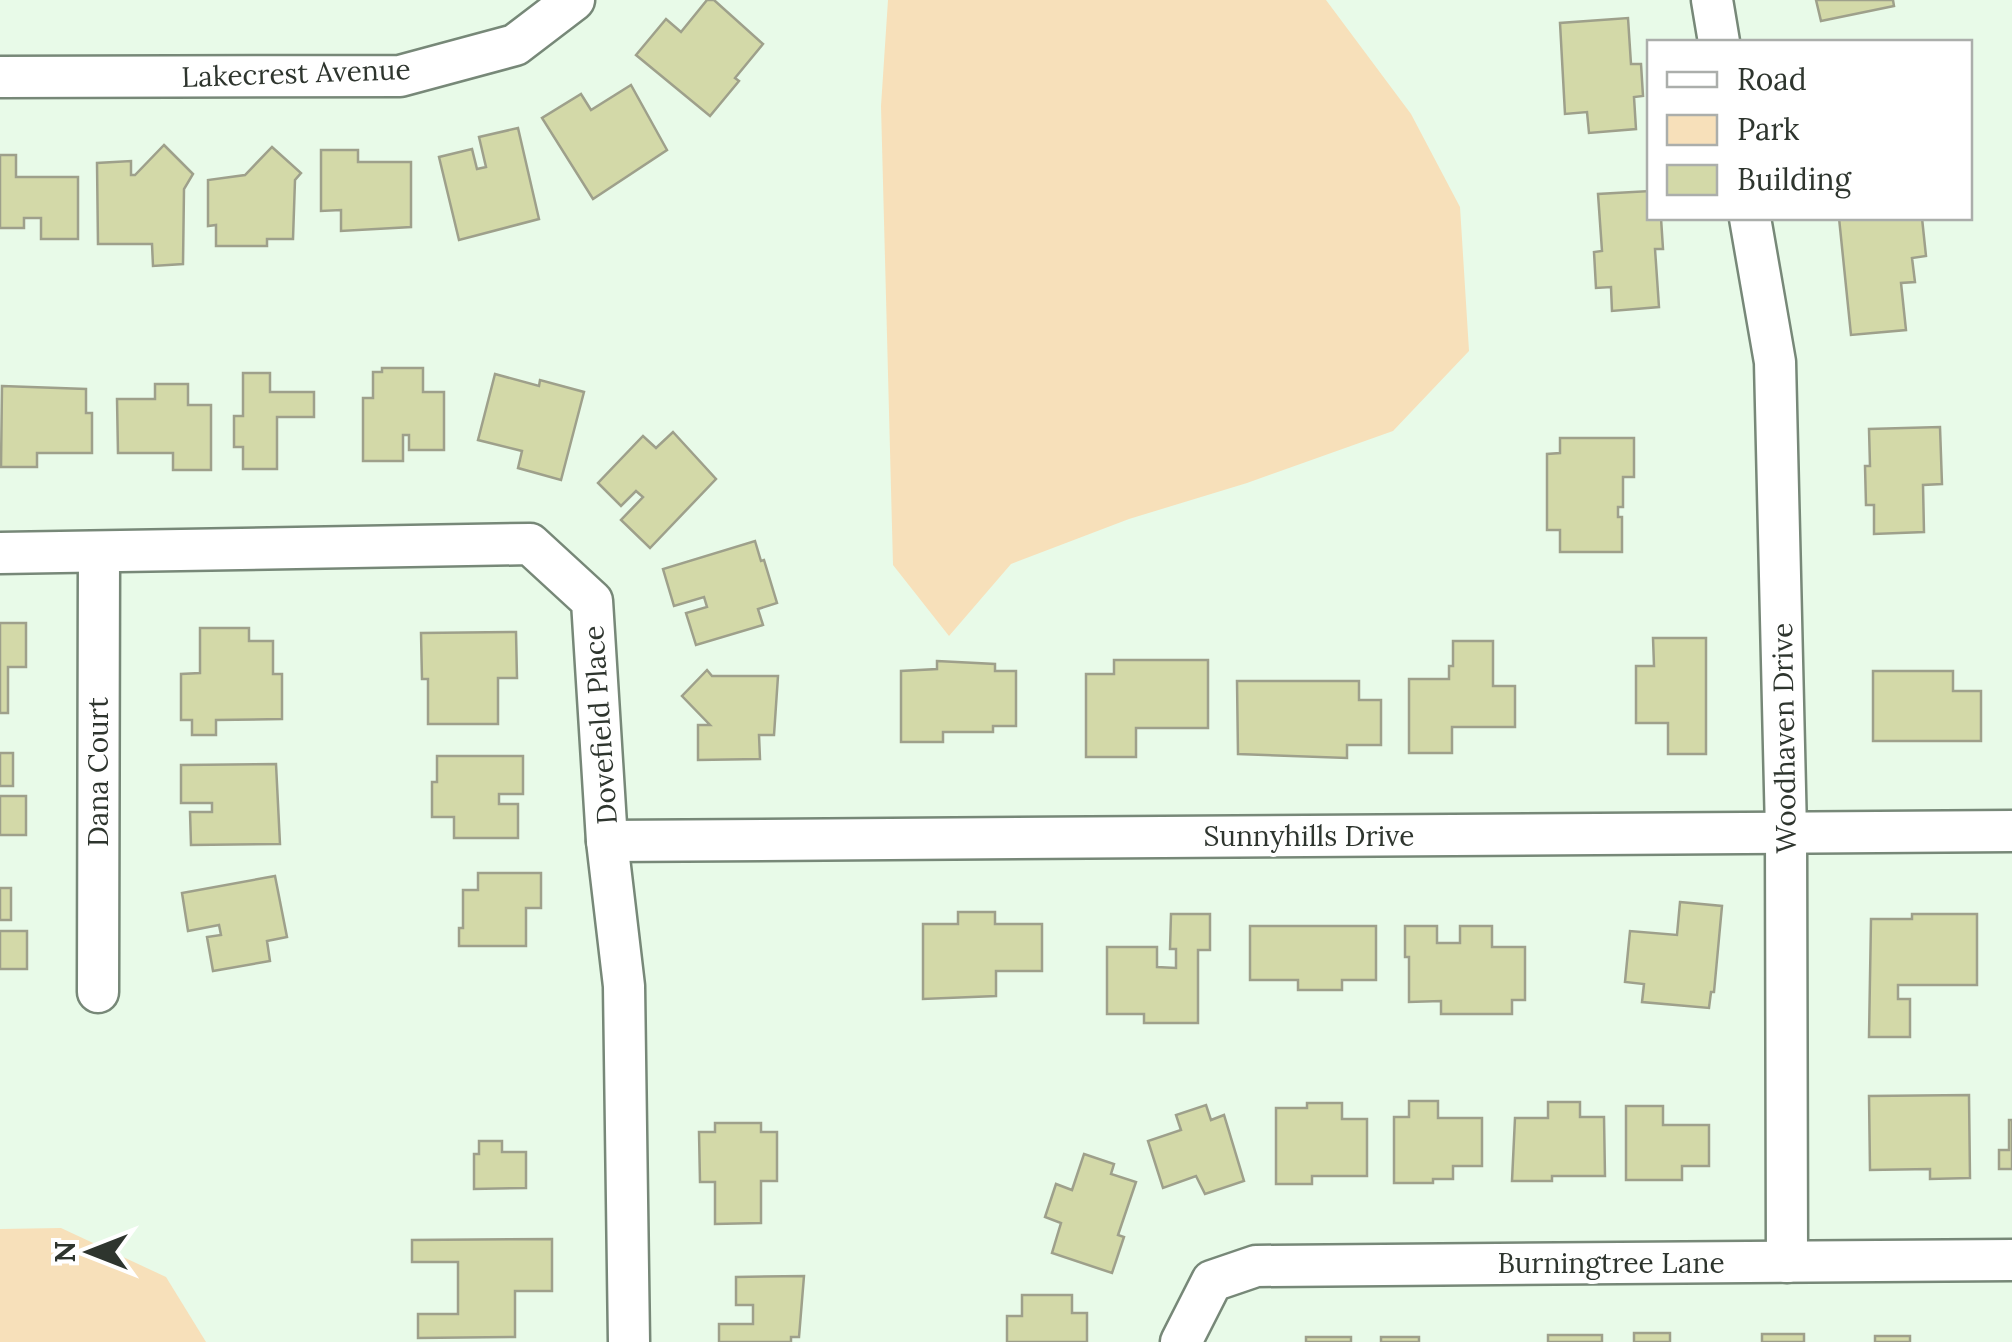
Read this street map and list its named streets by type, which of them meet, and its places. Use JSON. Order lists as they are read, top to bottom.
{
  "streets": {
    "street": [
      "Lakecrest Avenue",
      "Dovefield Place",
      "Woodhaven Drive",
      "Dana Court",
      "Sunnyhills Drive",
      "Burningtree Lane"
    ]
  },
  "crossings": [
    ["Dovefield Place", "Dana Court"],
    ["Dovefield Place", "Sunnyhills Drive"],
    ["Woodhaven Drive", "Sunnyhills Drive"],
    ["Woodhaven Drive", "Burningtree Lane"]
  ],
  "legend": ["Road", "Park", "Building"],
  "north": "left"
}
